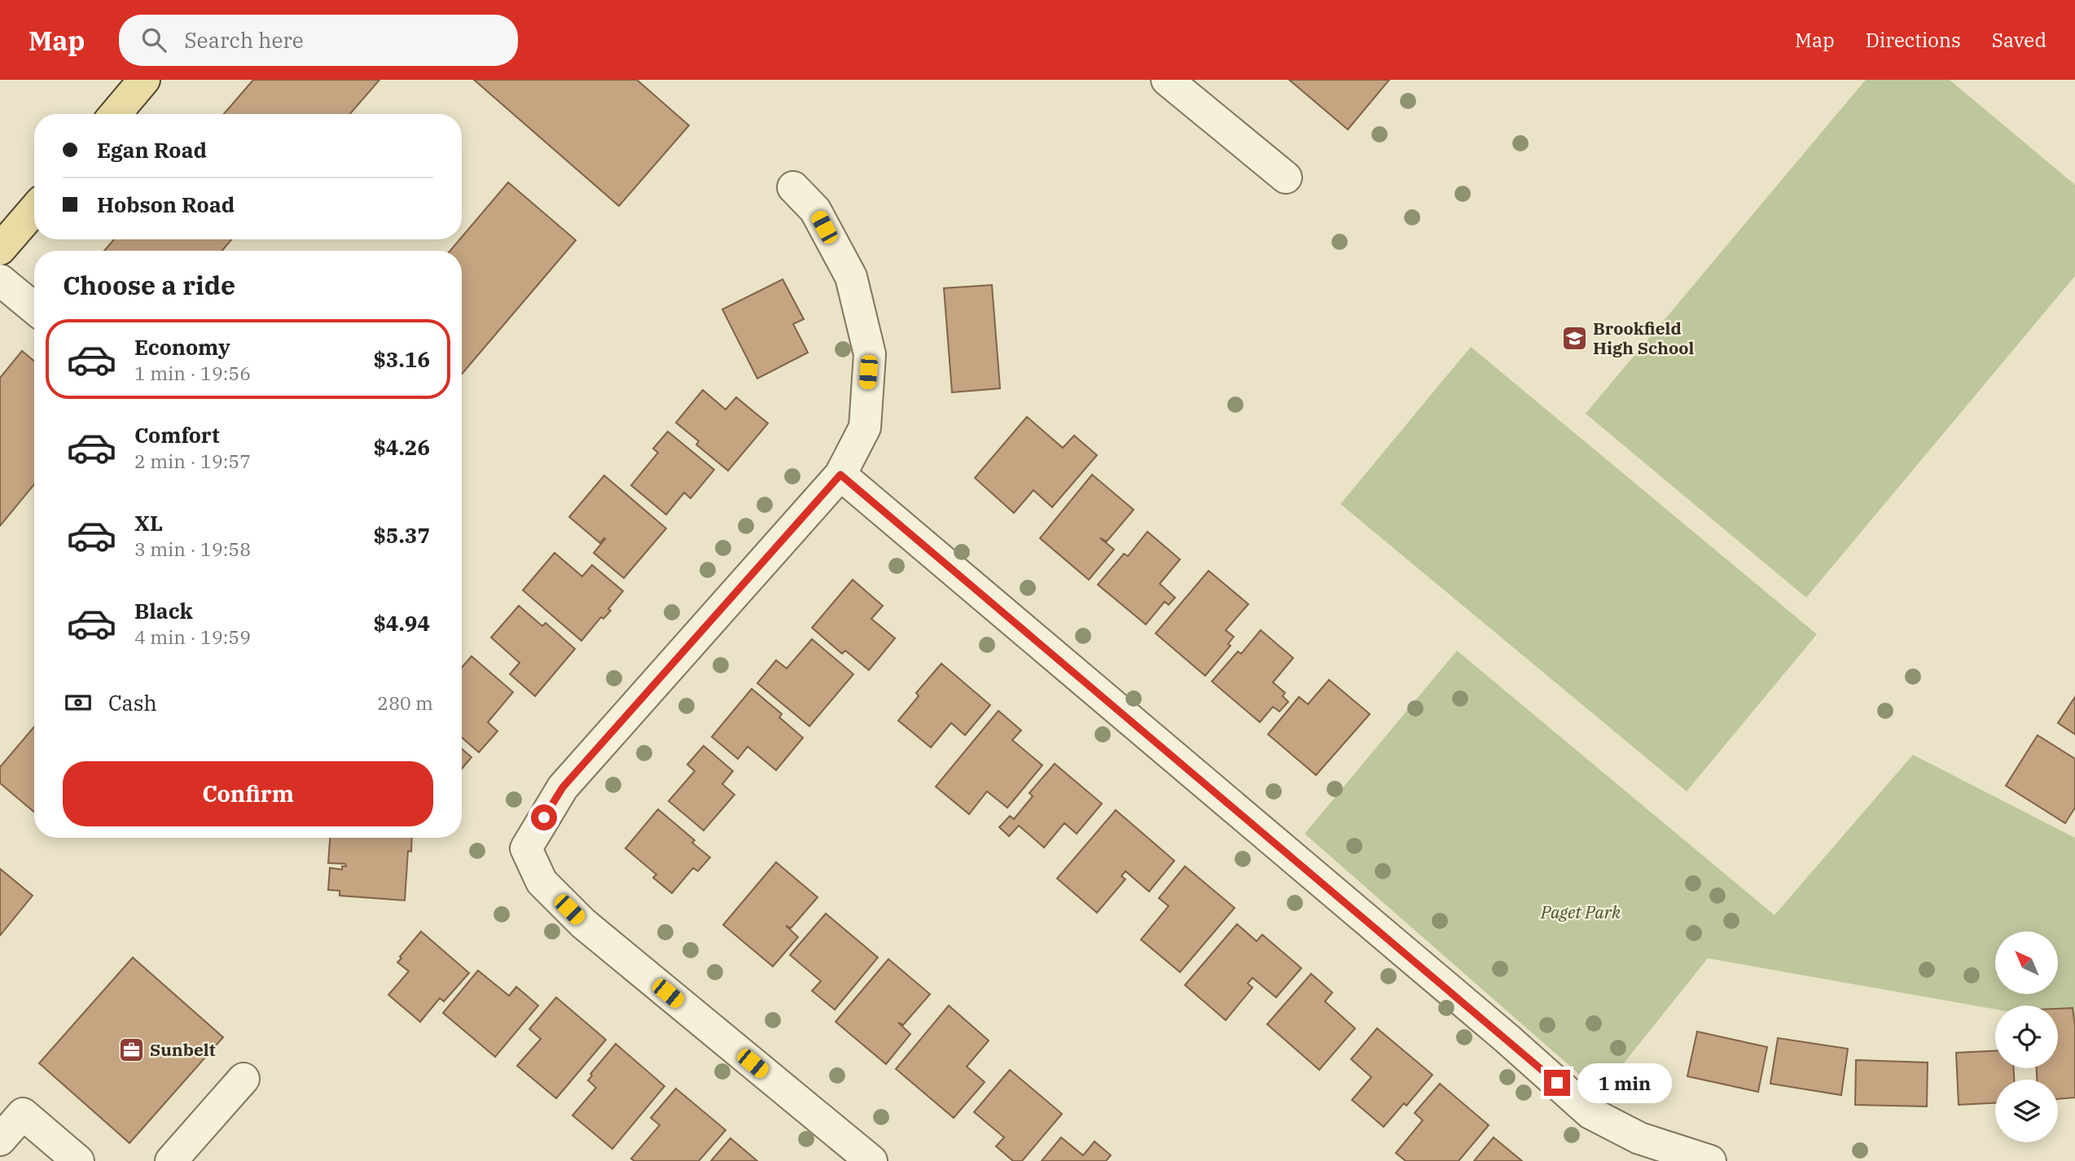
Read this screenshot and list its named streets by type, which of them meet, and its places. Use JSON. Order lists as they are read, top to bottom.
{
  "parks": ["Paget Park"],
  "places": {
    "school or university": ["Brookfield High School"],
    "office": ["Sunbelt"]
  },
  "north": "top left",
  "page": {
    "header": "Map",
    "search": "Search here",
    "nav": ["Map", "Directions", "Saved"],
    "banner": ["Egan Road", "Hobson Road"],
    "heading": "Choose a ride",
    "list": [
      {
        "name": "Economy",
        "note": "1 min · 19:56",
        "value": "$3.16"
      },
      {
        "name": "Comfort",
        "note": "2 min · 19:57",
        "value": "$4.26"
      },
      {
        "name": "XL",
        "note": "3 min · 19:58",
        "value": "$5.37"
      },
      {
        "name": "Black",
        "note": "4 min · 19:59",
        "value": "$4.94"
      }
    ],
    "pay": ["Cash", "280 m"],
    "buttons": "Confirm",
    "bubble": "1 min"
  }
}
